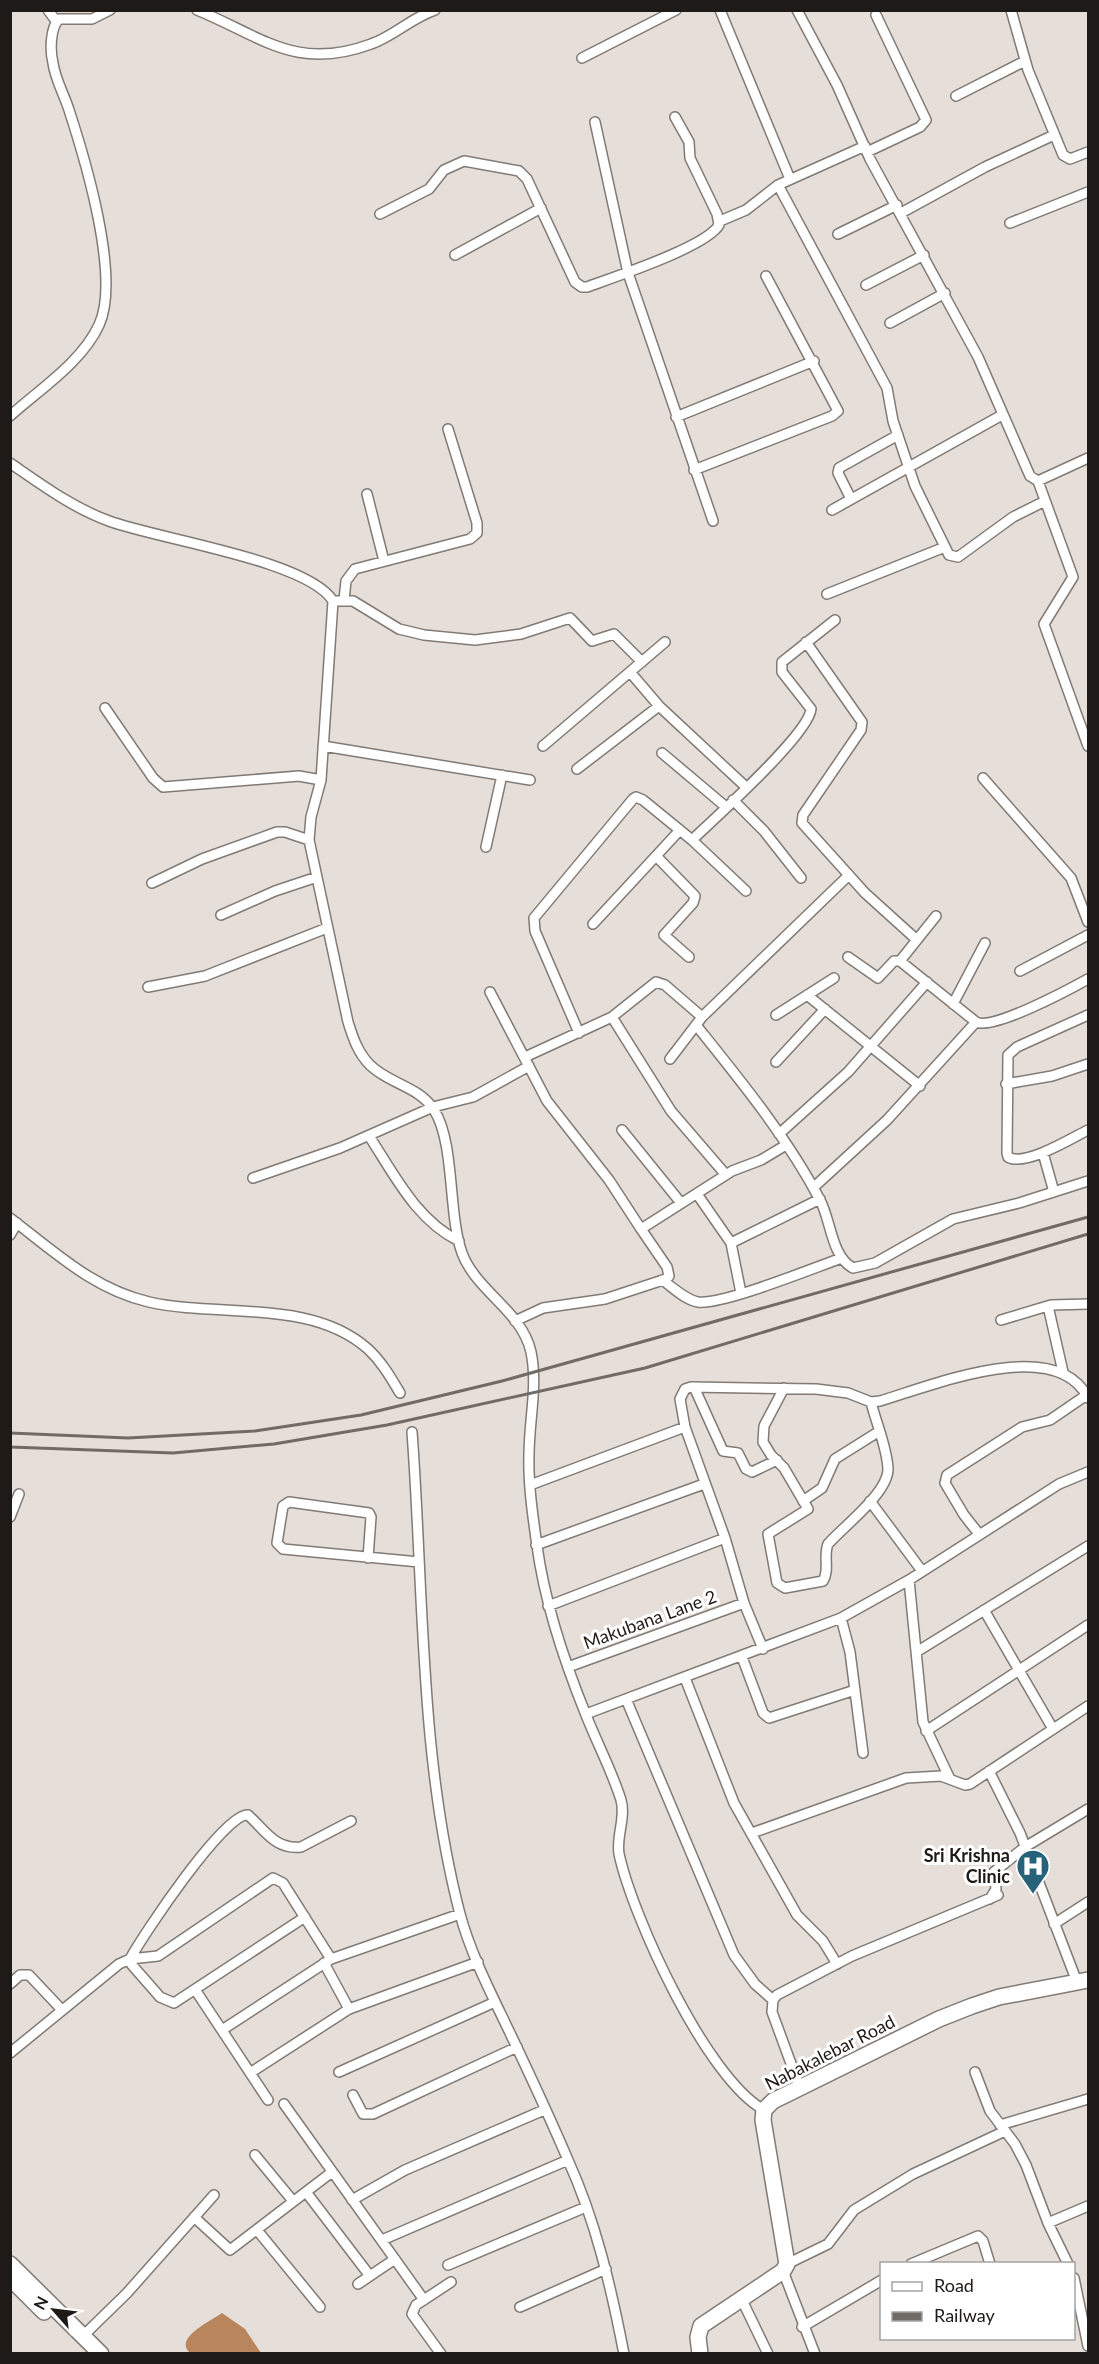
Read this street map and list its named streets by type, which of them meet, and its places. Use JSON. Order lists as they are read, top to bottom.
{
  "streets": {
    "main road": ["Nabakalebar Road"],
    "street": ["Makubana Lane 2"]
  },
  "places": {
    "hospital": ["Sri Krishna Clinic"]
  },
  "legend": ["Road", "Railway"],
  "north": "top left"
}
